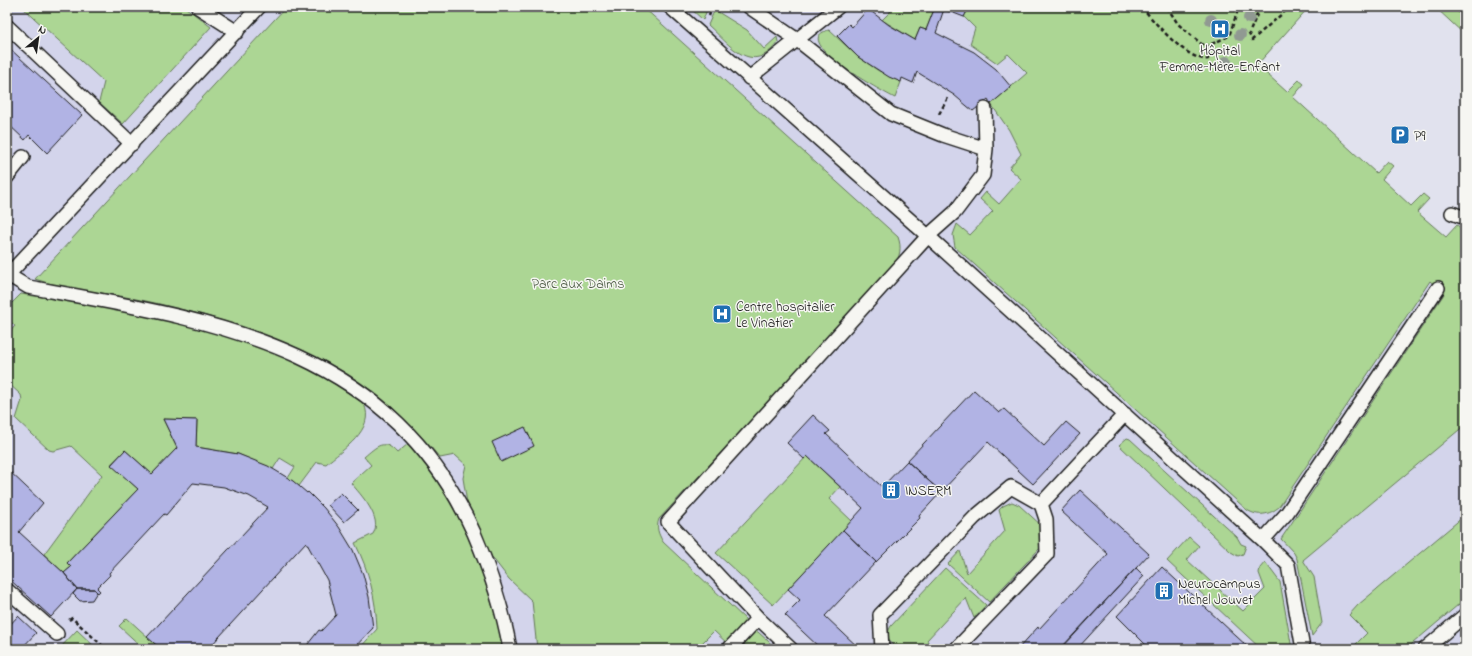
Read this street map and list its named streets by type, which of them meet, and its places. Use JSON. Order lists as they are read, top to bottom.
{
  "parks": ["Parc aux Daims"],
  "places": {
    "hospital": ["Hôpital Femme-Mère-Enfant", "Centre hospitalier Le Vinatier"],
    "parking": ["P9"],
    "building": ["INSERM", "Neurocampus Michel Jouvet"]
  },
  "north": "top right"
}
